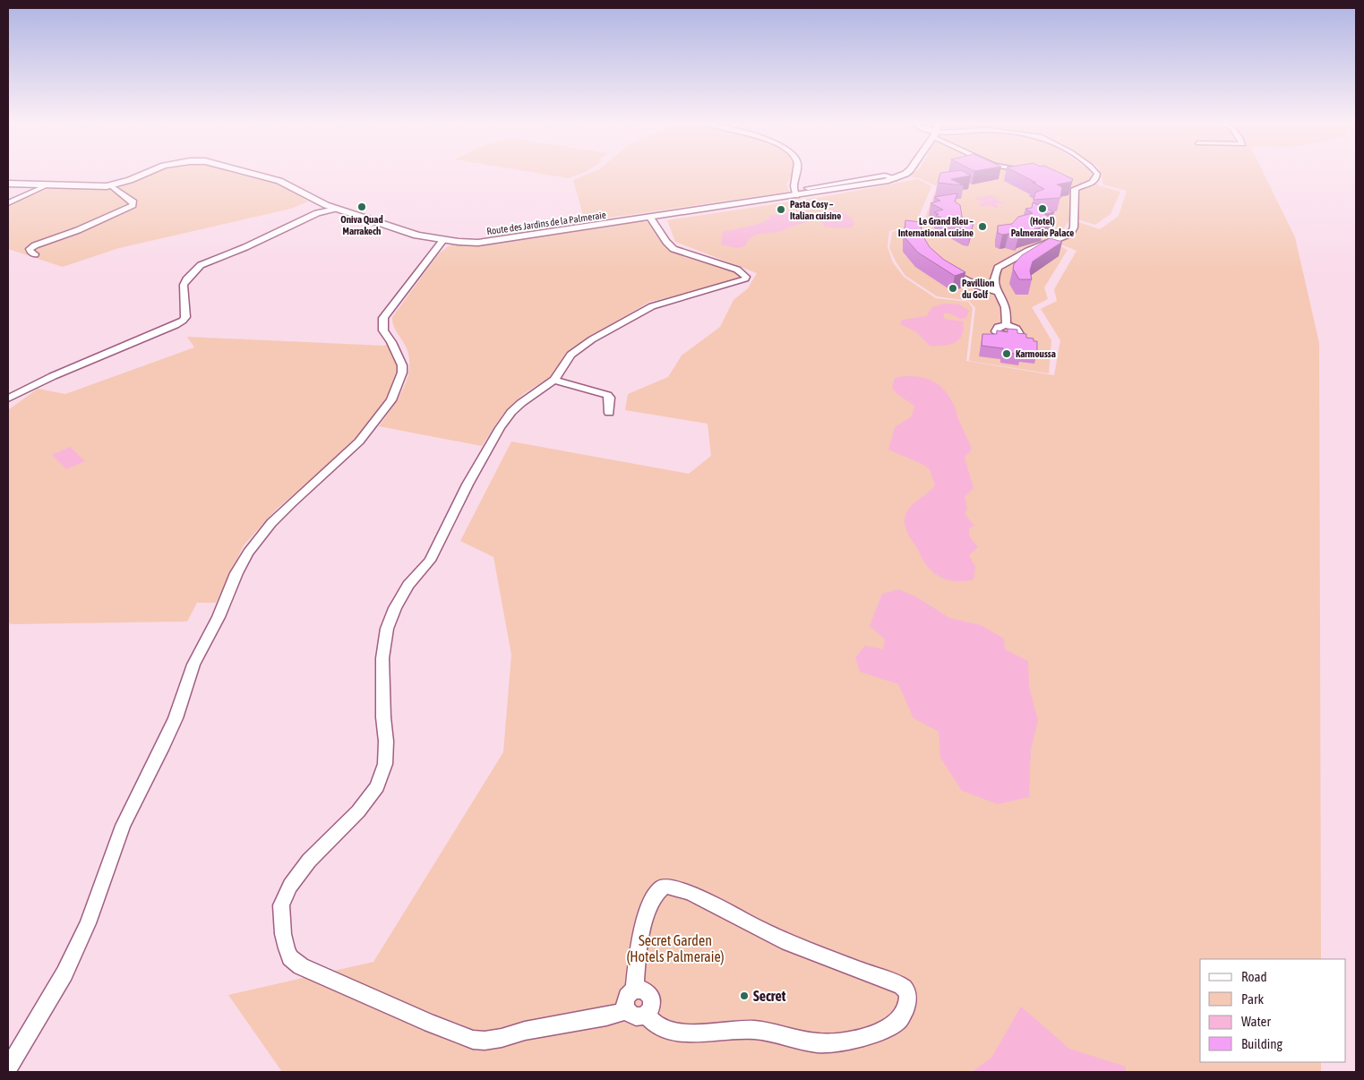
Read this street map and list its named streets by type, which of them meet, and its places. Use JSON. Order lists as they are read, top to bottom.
{
  "streets": {
    "street": ["Route des Jardins de la Palmeraie"]
  },
  "parks": ["Secret Garden (Hotels Palmeraie)"],
  "places": [
    "Oniva Quad Marrakech",
    "(Hotel) Palmeraie Palace",
    "Pasta Cosy – Italian cuisine",
    "Le Grand Bleu – International cuisine",
    "Pavillion du Golf",
    "Karmoussa",
    "Secret"
  ],
  "legend": [
    "Road",
    "Park",
    "Water",
    "Building"
  ]
}
